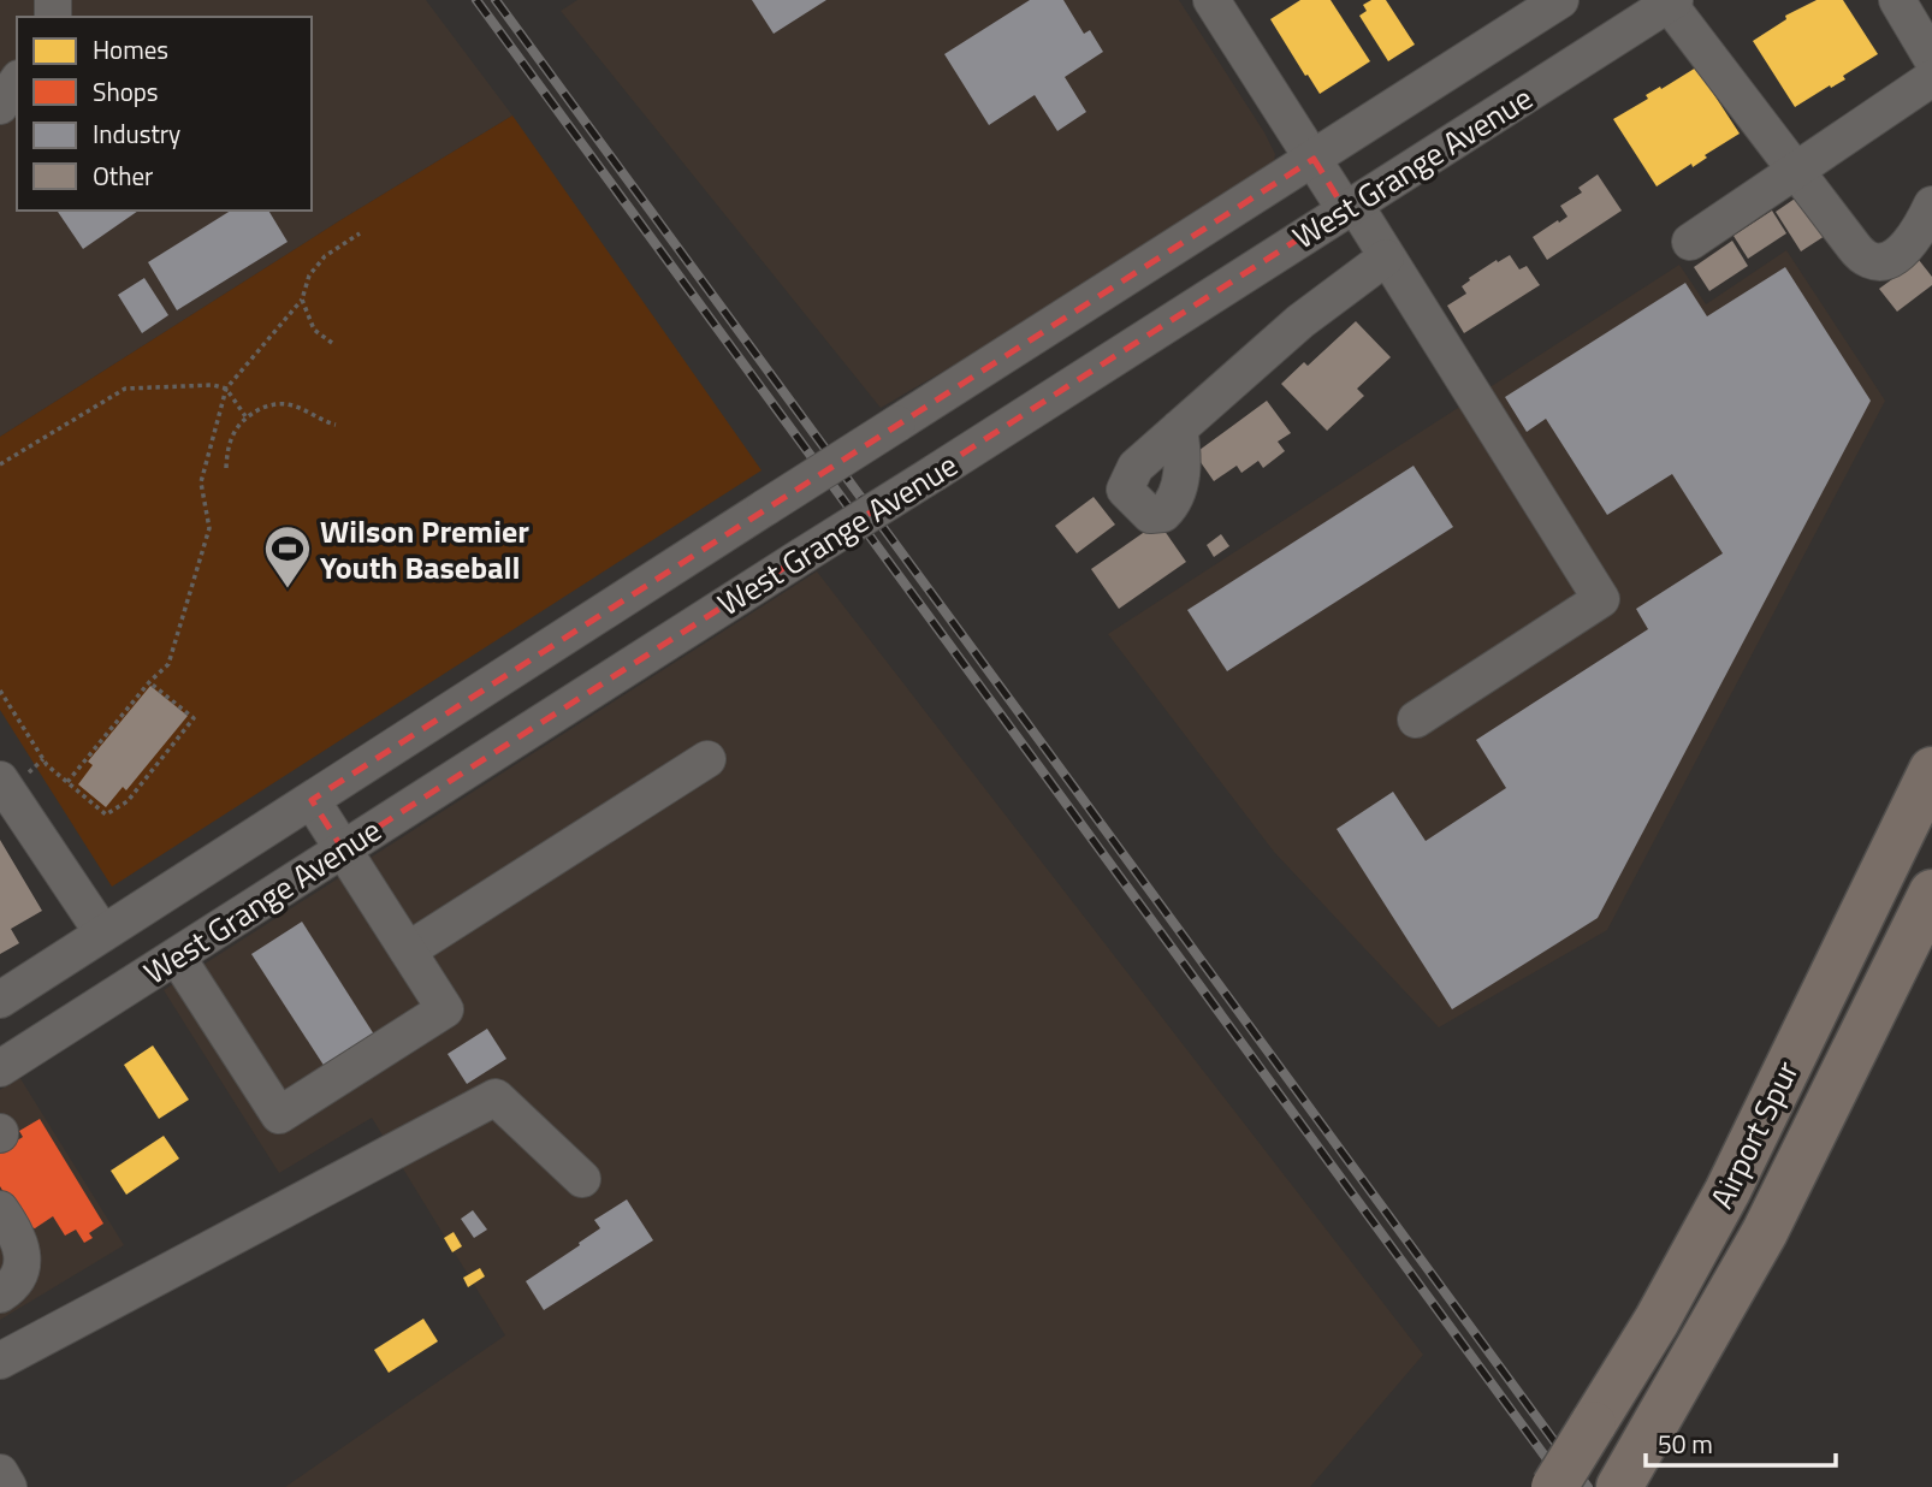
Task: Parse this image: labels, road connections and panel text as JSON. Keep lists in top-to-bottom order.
{
  "streets": {
    "highway": ["Airport Spur"],
    "street": ["West Grange Avenue"]
  },
  "places": {
    "sports": ["Wilson Premier Youth Baseball"]
  },
  "legend": [
    "Homes",
    "Shops",
    "Industry",
    "Other"
  ],
  "scale_bar": "50 m"
}
